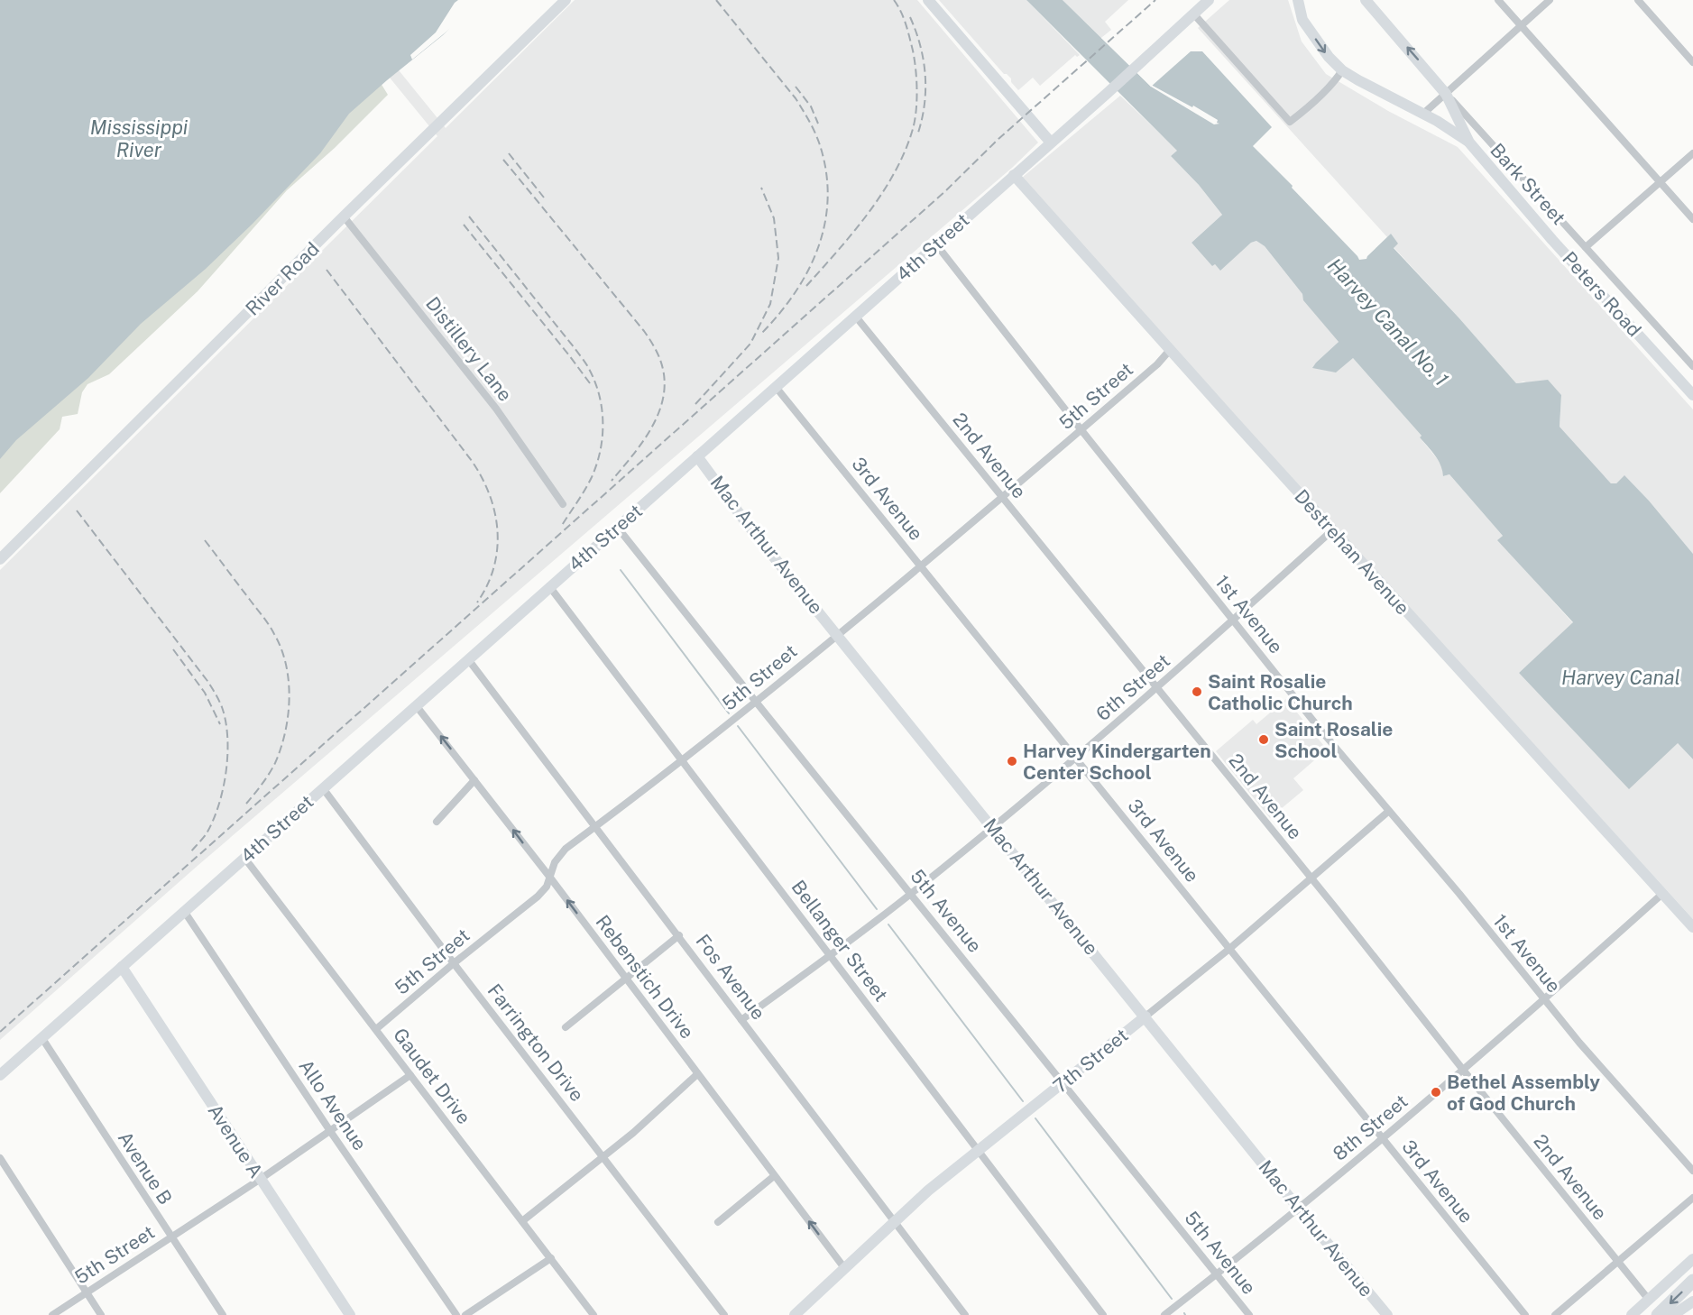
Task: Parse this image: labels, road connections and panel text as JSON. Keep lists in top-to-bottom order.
{
  "streets": {
    "main road": [
      "Bark Street",
      "4th Street",
      "River Road",
      "Peters Road",
      "Mac Arthur Avenue",
      "Destrehan Avenue",
      "7th Street",
      "Avenue A"
    ],
    "street": [
      "Distillery Lane",
      "5th Street",
      "2nd Avenue",
      "3rd Avenue",
      "1st Avenue",
      "6th Street",
      "5th Avenue",
      "Bellanger Street",
      "Rebenstich Drive",
      "Fos Avenue",
      "Farrington Drive",
      "Gaudet Drive",
      "Allo Avenue",
      "8th Street",
      "Avenue B"
    ]
  },
  "crossings": [
    ["Bark Street", "Peters Road"],
    ["4th Street", "2nd Avenue"],
    ["4th Street", "3rd Avenue"],
    ["4th Street", "Mac Arthur Avenue"],
    ["4th Street", "Destrehan Avenue"],
    ["4th Street", "1st Avenue"],
    ["4th Street", "5th Avenue"],
    ["4th Street", "Bellanger Street"],
    ["4th Street", "Rebenstich Drive"],
    ["4th Street", "Fos Avenue"],
    ["4th Street", "Farrington Drive"],
    ["4th Street", "Gaudet Drive"],
    ["4th Street", "Allo Avenue"],
    ["4th Street", "Avenue A"],
    ["4th Street", "Avenue B"],
    ["River Road", "Distillery Lane"],
    ["5th Street", "2nd Avenue"],
    ["5th Street", "3rd Avenue"],
    ["5th Street", "Mac Arthur Avenue"],
    ["5th Street", "Destrehan Avenue"],
    ["5th Street", "1st Avenue"],
    ["5th Street", "5th Avenue"],
    ["5th Street", "Bellanger Street"],
    ["5th Street", "Rebenstich Drive"],
    ["5th Street", "Fos Avenue"],
    ["5th Street", "Farrington Drive"],
    ["5th Street", "Gaudet Drive"],
    ["5th Street", "Allo Avenue"],
    ["5th Street", "Avenue A"],
    ["5th Street", "Avenue B"],
    ["2nd Avenue", "6th Street"],
    ["2nd Avenue", "7th Street"],
    ["2nd Avenue", "8th Street"],
    ["3rd Avenue", "6th Street"],
    ["3rd Avenue", "7th Street"],
    ["3rd Avenue", "8th Street"],
    ["Mac Arthur Avenue", "6th Street"],
    ["Mac Arthur Avenue", "7th Street"],
    ["Mac Arthur Avenue", "8th Street"],
    ["Destrehan Avenue", "6th Street"],
    ["Destrehan Avenue", "8th Street"],
    ["1st Avenue", "6th Street"],
    ["1st Avenue", "7th Street"],
    ["1st Avenue", "8th Street"],
    ["6th Street", "5th Avenue"],
    ["6th Street", "Bellanger Street"],
    ["6th Street", "Fos Avenue"],
    ["5th Avenue", "7th Street"],
    ["5th Avenue", "8th Street"],
    ["Bellanger Street", "7th Street"],
    ["Rebenstich Drive", "7th Street"],
    ["Fos Avenue", "7th Street"]
  ],
  "one_way": ["Rebenstich Drive"],
  "water": ["Mississippi River", "Harvey Canal No. 1", "Harvey Canal"],
  "places": [
    "Saint Rosalie Catholic Church",
    "Saint Rosalie School",
    "Harvey Kindergarten Center School",
    "Bethel Assembly of God Church"
  ]
}
